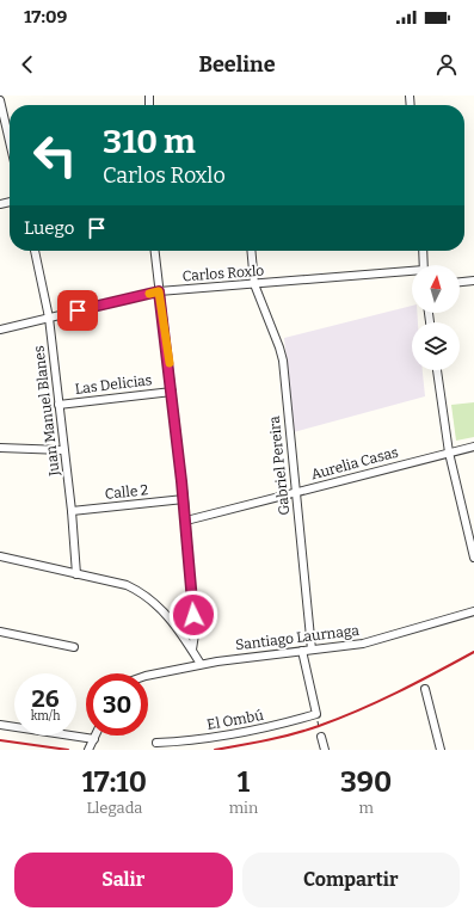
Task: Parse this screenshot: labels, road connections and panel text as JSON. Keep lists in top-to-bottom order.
{
  "streets": {
    "street": [
      "Carlos Roxlo",
      "Las Delicias",
      "Juan Manuel Blanes",
      "Aurelia Casas",
      "Gabriel Pereira",
      "Calle 2",
      "Santiago Laurnaga",
      "El Ombú"
    ]
  },
  "crossings": [
    ["Carlos Roxlo", "Juan Manuel Blanes"],
    ["Carlos Roxlo", "Gabriel Pereira"],
    ["Las Delicias", "Juan Manuel Blanes"],
    ["Juan Manuel Blanes", "Calle 2"],
    ["Aurelia Casas", "Gabriel Pereira"],
    ["Gabriel Pereira", "Santiago Laurnaga"]
  ],
  "north": "top",
  "page": {
    "status": "17:09",
    "header": "Beeline",
    "turn": ["310 m", "Carlos Roxlo"],
    "then": "Luego",
    "speed": "26 km/h",
    "limit": "30",
    "eta": [
      "17:10",
      "Llegada",
      "1",
      "min",
      "390",
      "m"
    ],
    "buttons": ["Salir", "Compartir"]
  }
}
